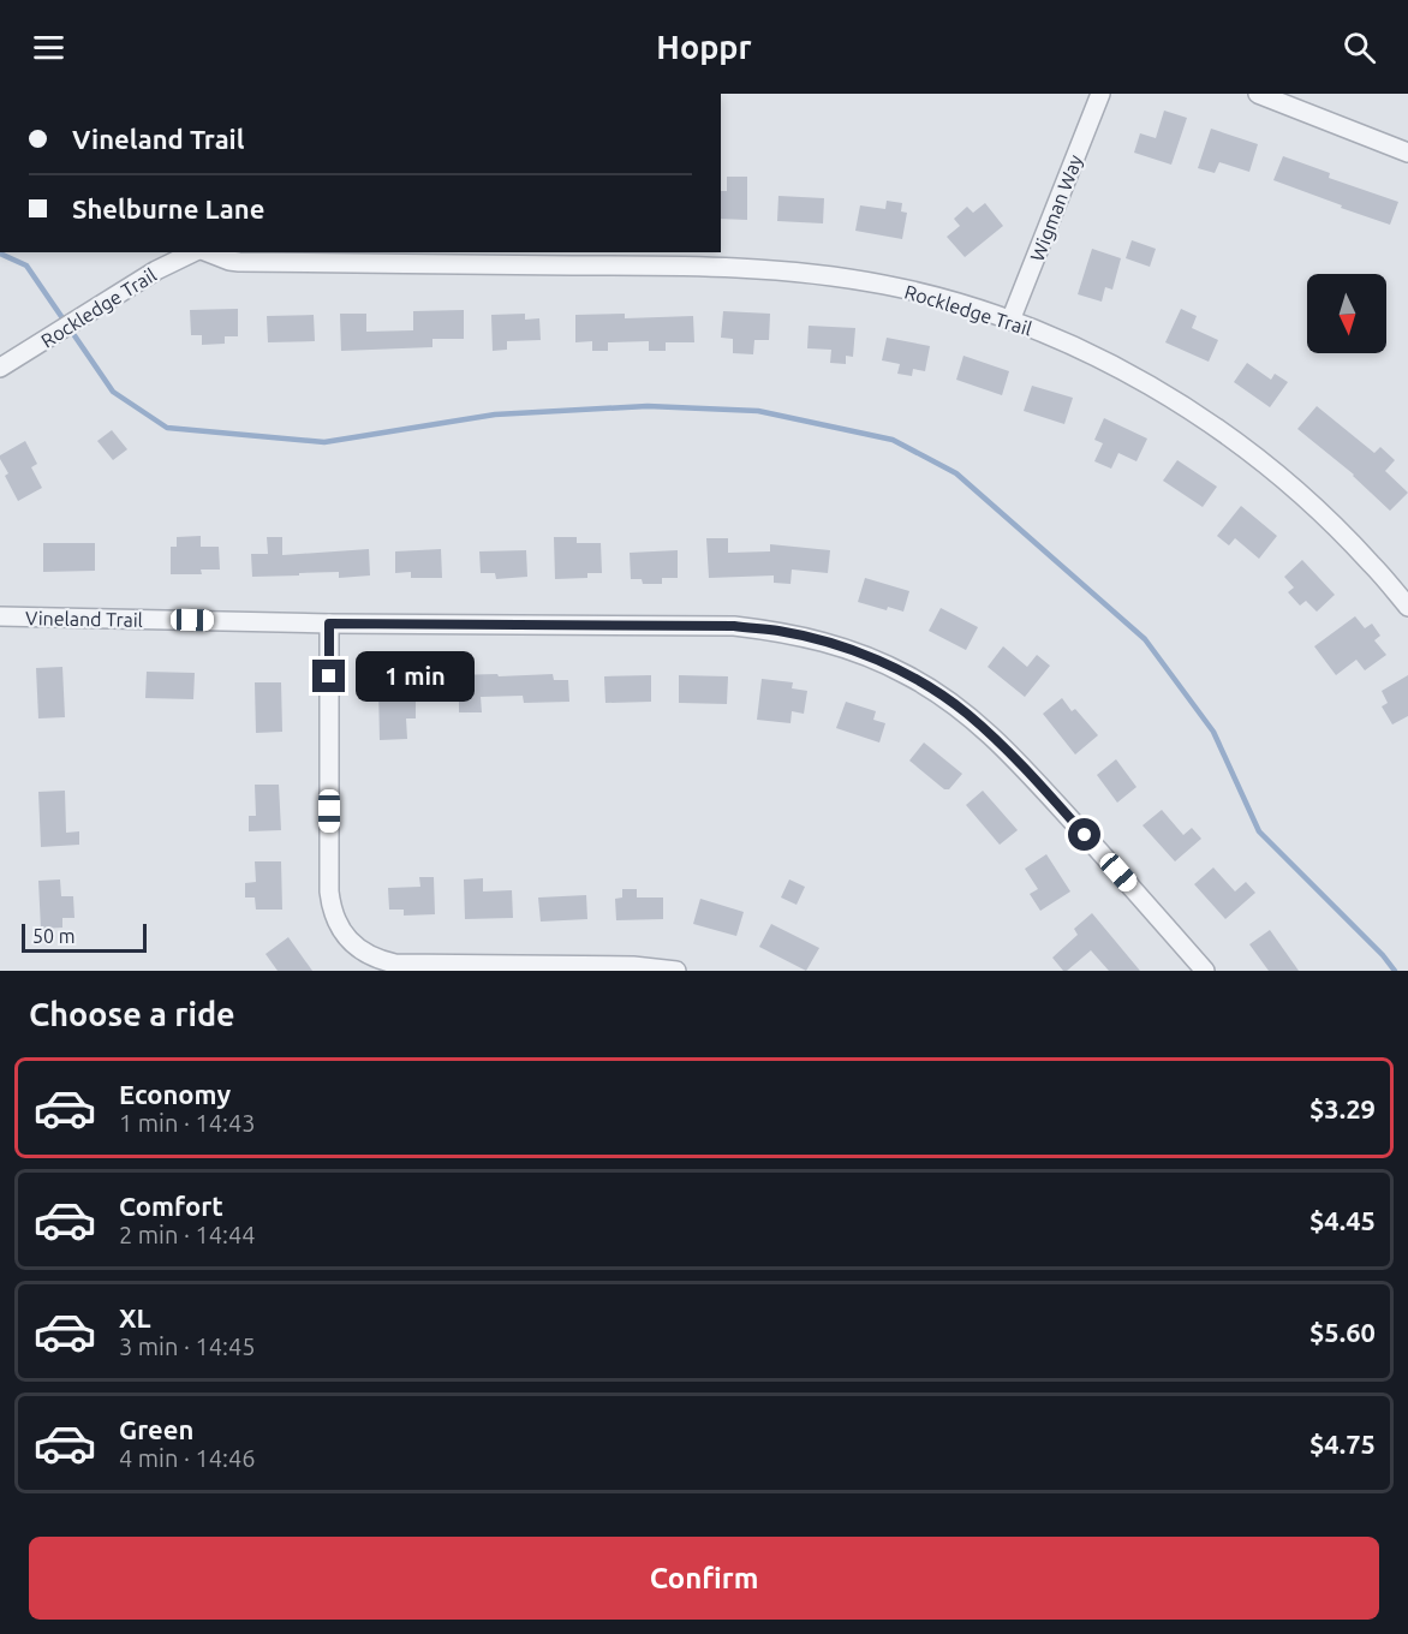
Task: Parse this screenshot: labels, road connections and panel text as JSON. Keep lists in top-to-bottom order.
{
  "streets": {
    "street": ["Wigman Way", "Rockledge Trail", "Vineland Trail"]
  },
  "crossings": [
    ["Wigman Way", "Rockledge Trail"]
  ],
  "scale_bar": "50 m",
  "north": "bottom",
  "page": {
    "header": "Hoppr",
    "banner": ["Vineland Trail", "Shelburne Lane"],
    "bubble": "1 min",
    "scale": "50 m",
    "heading": "Choose a ride",
    "list": [
      {
        "name": "Economy",
        "note": "1 min · 14:43",
        "value": "$3.29"
      },
      {
        "name": "Comfort",
        "note": "2 min · 14:44",
        "value": "$4.45"
      },
      {
        "name": "XL",
        "note": "3 min · 14:45",
        "value": "$5.60"
      },
      {
        "name": "Green",
        "note": "4 min · 14:46",
        "value": "$4.75"
      }
    ],
    "buttons": "Confirm"
  }
}
